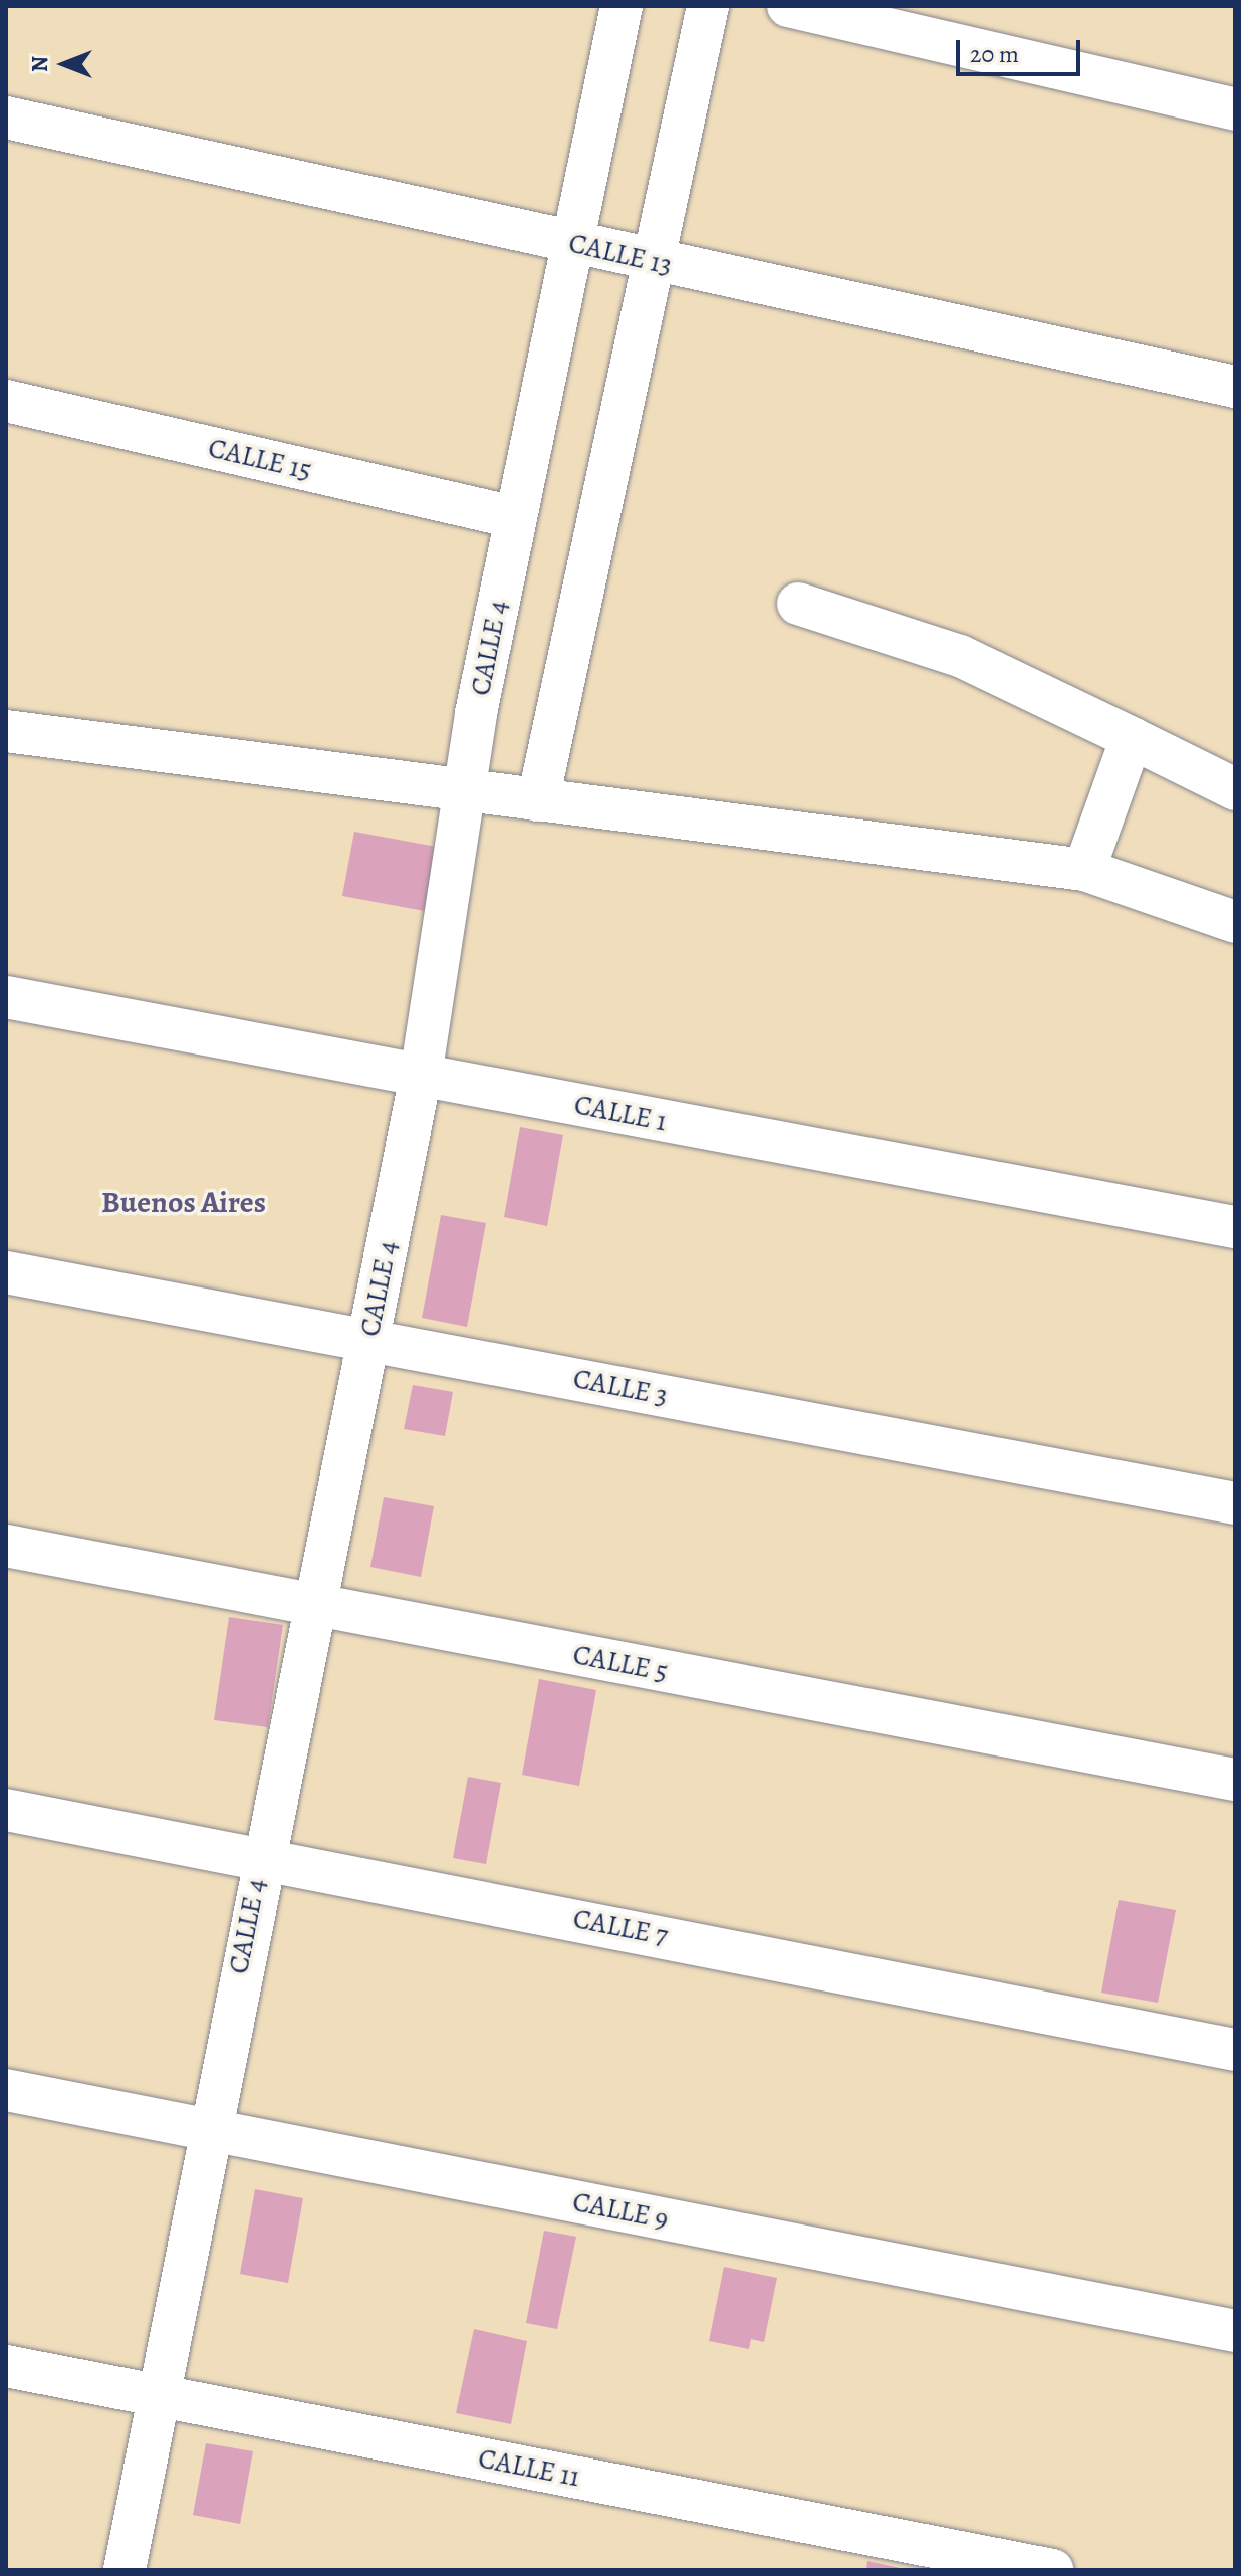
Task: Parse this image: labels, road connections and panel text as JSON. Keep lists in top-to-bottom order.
{
  "streets": {
    "street": [
      "CALLE 13",
      "CALLE 15",
      "CALLE 4",
      "CALLE 1",
      "CALLE 3",
      "CALLE 5",
      "CALLE 7",
      "CALLE 9",
      "CALLE 11"
    ]
  },
  "crossings": [
    ["CALLE 13", "CALLE 4"],
    ["CALLE 15", "CALLE 4"],
    ["CALLE 4", "CALLE 1"],
    ["CALLE 4", "CALLE 3"],
    ["CALLE 4", "CALLE 5"],
    ["CALLE 4", "CALLE 7"],
    ["CALLE 4", "CALLE 9"],
    ["CALLE 4", "CALLE 11"]
  ],
  "districts": ["Buenos Aires"],
  "scale_bar": "20 m",
  "north": "left"
}
